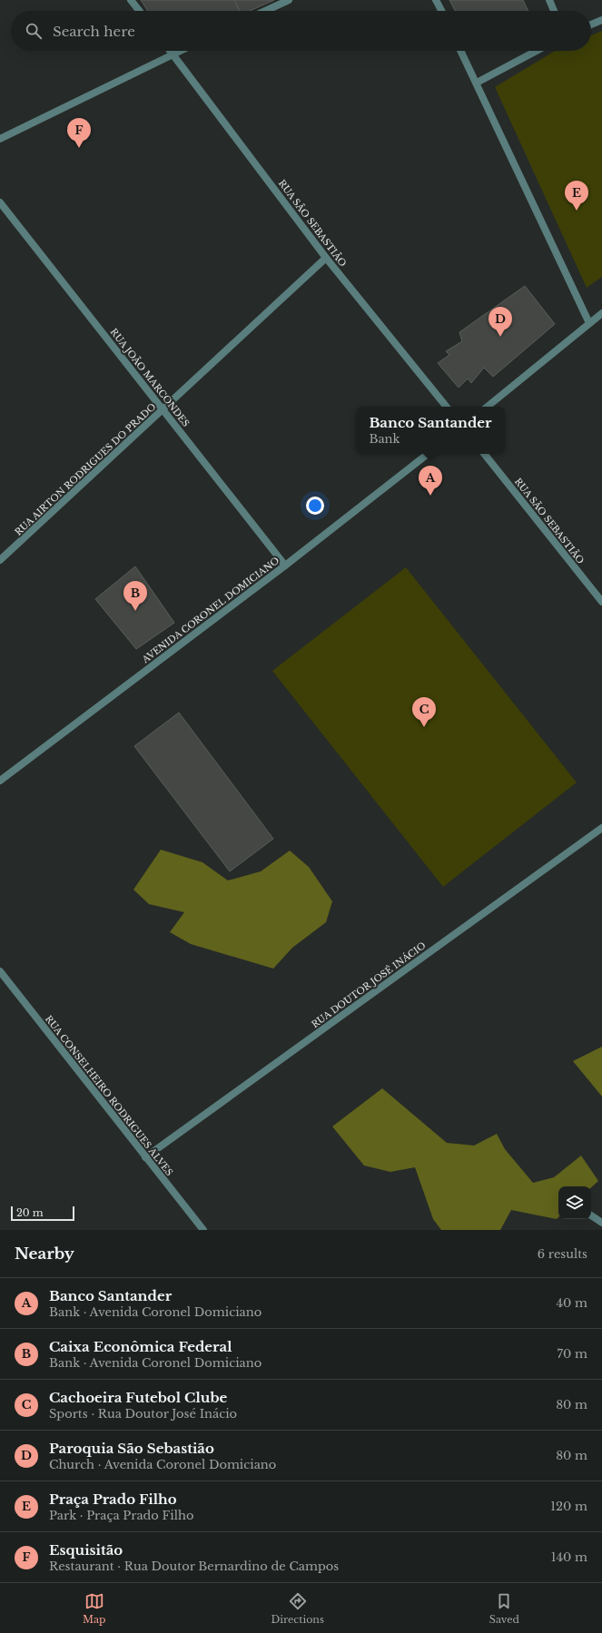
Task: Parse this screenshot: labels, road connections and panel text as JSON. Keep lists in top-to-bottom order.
{
  "streets": {
    "street": [
      "RUA SÃO SEBASTIÃO",
      "RUA JOÃO MARCONDES",
      "RUA AIRTON RODRIGUES DO PRADO",
      "AVENIDA CORONEL DOMICIANO",
      "RUA DOUTOR JOSÉ INÁCIO",
      "RUA CONSELHEIRO RODRIGUES ALVES"
    ]
  },
  "crossings": [
    ["RUA SÃO SEBASTIÃO", "RUA AIRTON RODRIGUES DO PRADO"],
    ["RUA JOÃO MARCONDES", "RUA AIRTON RODRIGUES DO PRADO"],
    ["RUA JOÃO MARCONDES", "AVENIDA CORONEL DOMICIANO"],
    ["RUA DOUTOR JOSÉ INÁCIO", "RUA CONSELHEIRO RODRIGUES ALVES"]
  ],
  "scale_bar": "20 m",
  "page": {
    "search": "Search here",
    "pins": [
      "F",
      "E",
      "D",
      "A",
      "B",
      "C"
    ],
    "popup": ["Banco Santander", "Bank"],
    "scale": "20 m",
    "heading": ["Nearby", "6 results"],
    "list": [
      {
        "mark": "A",
        "name": "Banco Santander",
        "note": "Bank · Avenida Coronel Domiciano",
        "value": "40 m"
      },
      {
        "mark": "B",
        "name": "Caixa Econômica Federal",
        "note": "Bank · Avenida Coronel Domiciano",
        "value": "70 m"
      },
      {
        "mark": "C",
        "name": "Cachoeira Futebol Clube",
        "note": "Sports · Rua Doutor José Inácio",
        "value": "80 m"
      },
      {
        "mark": "D",
        "name": "Paroquia São Sebastião",
        "note": "Church · Avenida Coronel Domiciano",
        "value": "80 m"
      },
      {
        "mark": "E",
        "name": "Praça Prado Filho",
        "note": "Park · Praça Prado Filho",
        "value": "120 m"
      },
      {
        "mark": "F",
        "name": "Esquisitão",
        "note": "Restaurant · Rua Doutor Bernardino de Campos",
        "value": "140 m"
      }
    ],
    "nav": ["Map", "Directions", "Saved"]
  }
}
